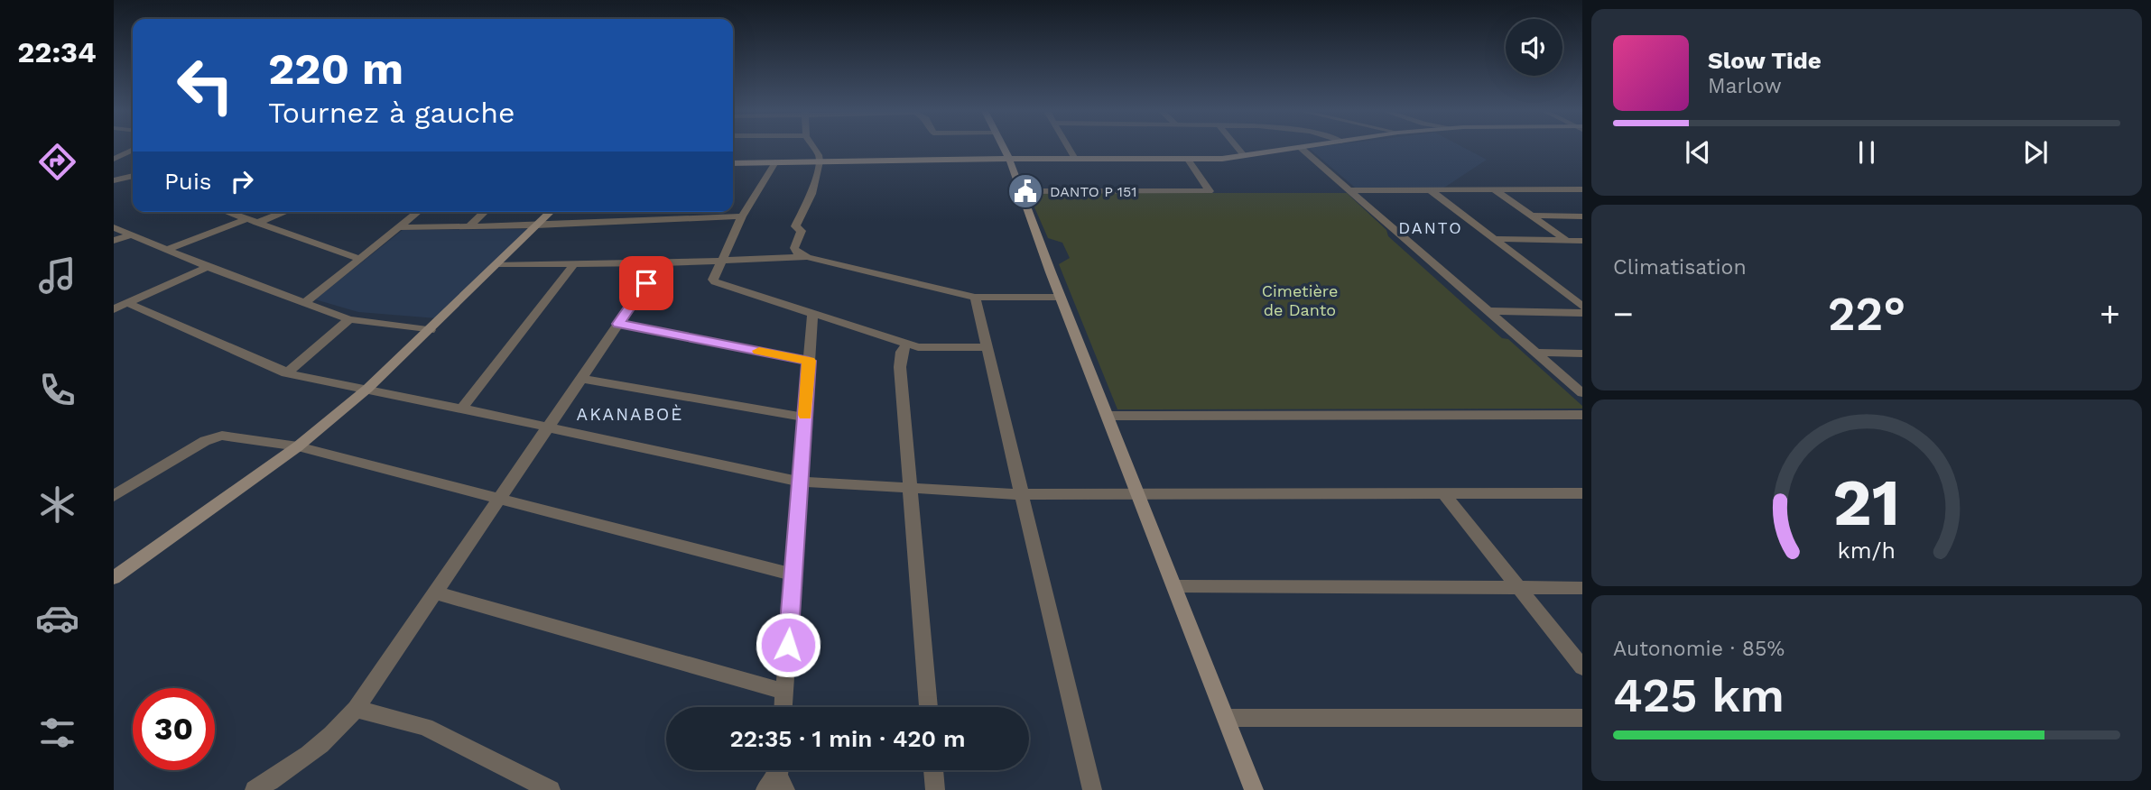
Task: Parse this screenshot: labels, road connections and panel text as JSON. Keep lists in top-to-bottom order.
{
  "districts": ["DANTO", "AKANABOÈ"],
  "parks": ["Cimetière de Danto"],
  "places": {
    "public building": ["DANTO P 151"]
  },
  "page": {
    "tabs": "22:34",
    "turn": ["220 m", "Tournez à gauche"],
    "song": ["Slow Tide", "Marlow"],
    "then": "Puis",
    "tile": [
      "Climatisation",
      ["Autonomie · 85%", "425 km"]
    ],
    "heat": ["−", "22°", "+"],
    "limit": "30",
    "trip": "22:35 · 1 min · 420 m",
    "gauge": ["21", "km/h"]
  }
}
